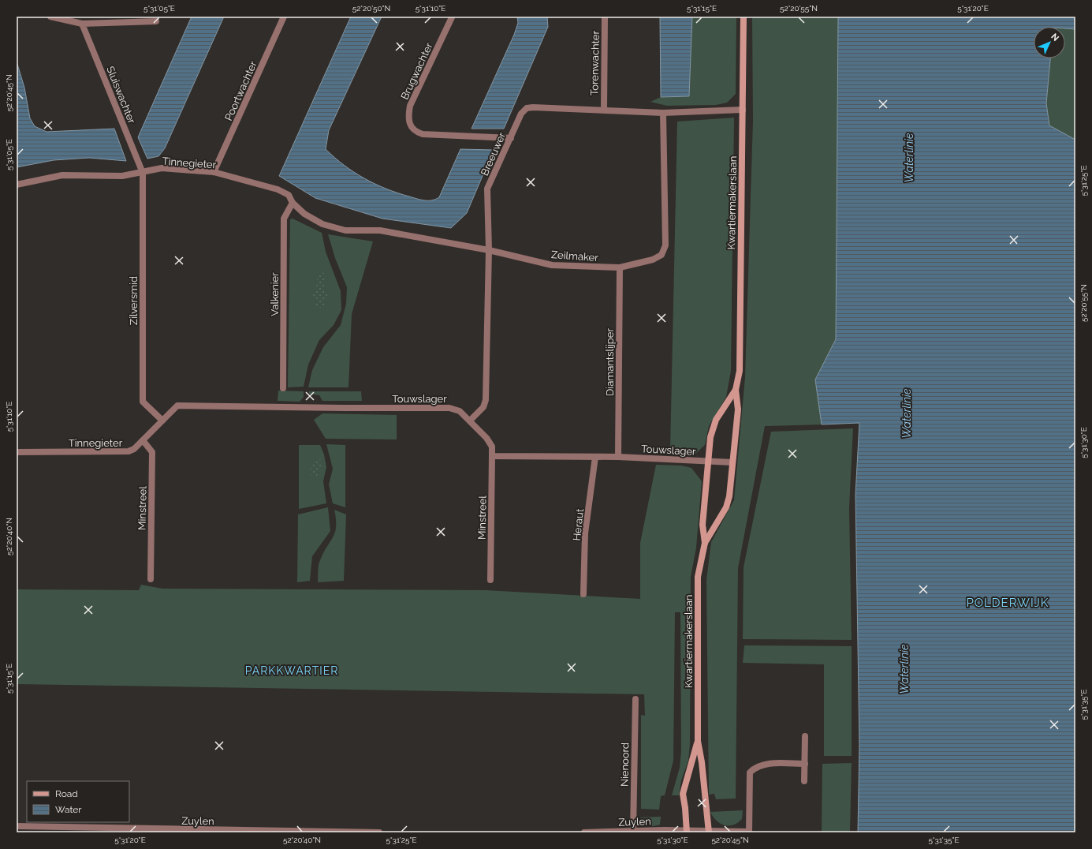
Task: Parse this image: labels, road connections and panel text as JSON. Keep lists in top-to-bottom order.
{
  "streets": {
    "main road": ["Kwartiermakerslaan"],
    "street": [
      "Torenwachter",
      "Brugwachter",
      "Poortwachter",
      "Sluiswachter",
      "Breeuwer",
      "Tinnegieter",
      "Zeilmaker",
      "Valkenier",
      "Zilversmid",
      "Diamantslijper",
      "Touwslager",
      "Minstreel",
      "Heraut",
      "Nienoord",
      "Zuylen"
    ]
  },
  "crossings": [
    ["Torenwachter", "Breeuwer"],
    ["Brugwachter", "Breeuwer"],
    ["Poortwachter", "Tinnegieter"],
    ["Sluiswachter", "Tinnegieter"],
    ["Sluiswachter", "Zilversmid"],
    ["Breeuwer", "Kwartiermakerslaan"],
    ["Breeuwer", "Zeilmaker"],
    ["Breeuwer", "Touwslager"],
    ["Tinnegieter", "Zeilmaker"],
    ["Tinnegieter", "Valkenier"],
    ["Tinnegieter", "Zilversmid"],
    ["Tinnegieter", "Touwslager"],
    ["Tinnegieter", "Minstreel"],
    ["Kwartiermakerslaan", "Touwslager"],
    ["Kwartiermakerslaan", "Zuylen"],
    ["Zeilmaker", "Diamantslijper"],
    ["Zilversmid", "Touwslager"],
    ["Diamantslijper", "Touwslager"],
    ["Touwslager", "Minstreel"],
    ["Touwslager", "Heraut"],
    ["Nienoord", "Zuylen"]
  ],
  "districts": ["POLDERWIJK", "PARKKWARTIER"],
  "water": ["Waterlinie"],
  "legend": ["Road", "Water"],
  "north": "top right",
  "coordinates": [
    "5°31'05\"E",
    "52°20'50\"N",
    "5°31'10\"E",
    "5°31'15\"E",
    "52°20'55\"N",
    "5°31'20\"E",
    "52°20'45\"N",
    "5°31'25\"E",
    "5°31'30\"E",
    "52°20'40\"N",
    "5°31'35\"E"
  ]
}
